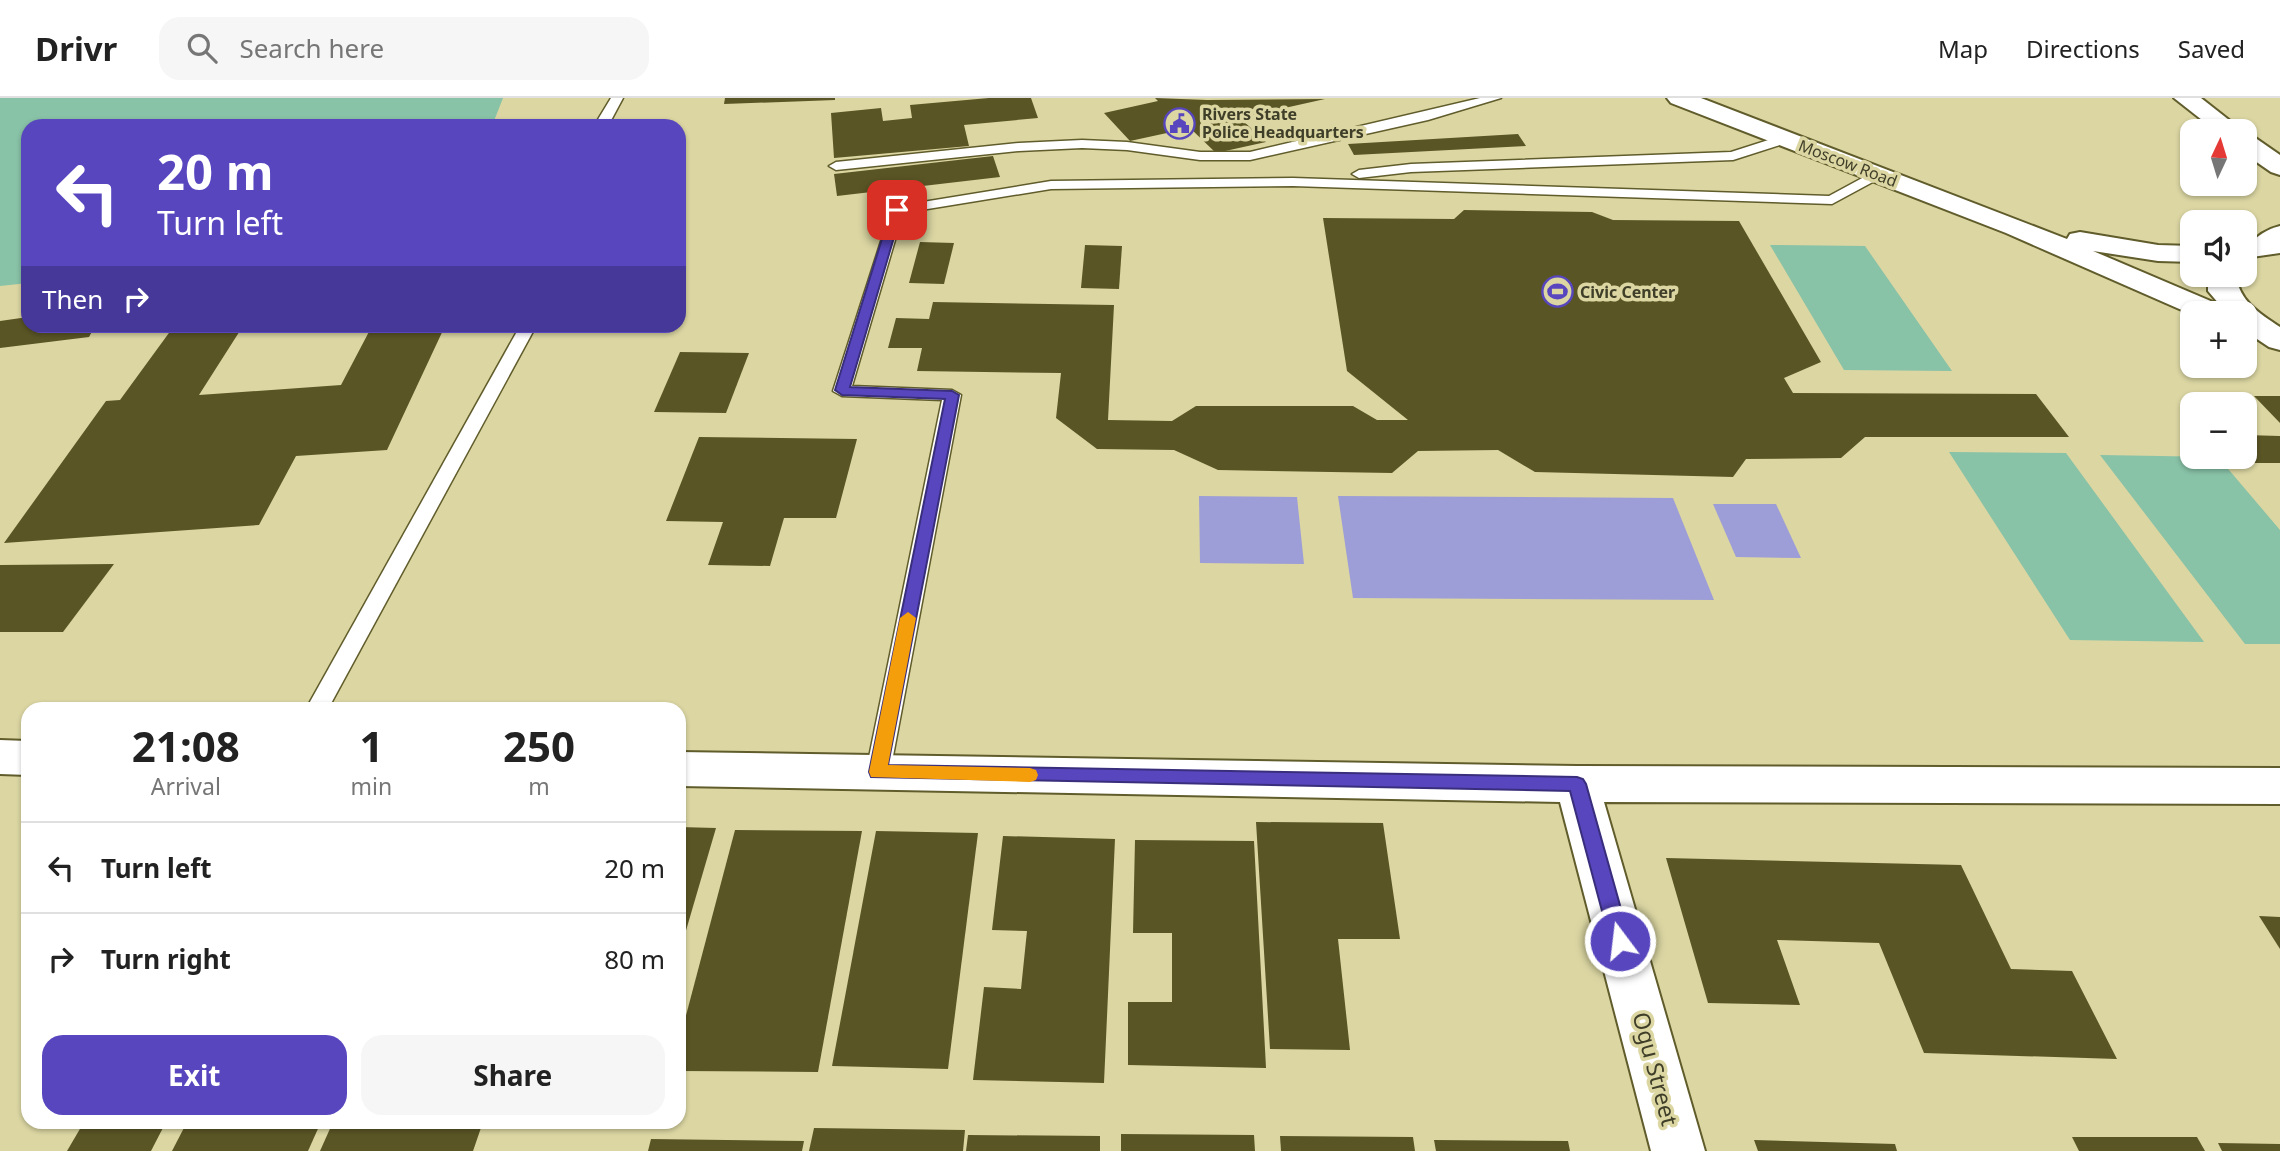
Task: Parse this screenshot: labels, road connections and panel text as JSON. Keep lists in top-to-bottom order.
{
  "streets": {
    "street": ["Moscow Road", "Ogu Street"]
  },
  "places": {
    "public building": ["Rivers State Police Headquarters"],
    "sports": ["Civic Center"]
  },
  "north": "top",
  "page": {
    "header": "Drivr",
    "search": "Search here",
    "nav": ["Map", "Directions", "Saved"],
    "map_buttons": ["+", "−"],
    "turn": ["20 m", "Turn left"],
    "then": "Then",
    "eta": [
      "21:08",
      "Arrival",
      "1",
      "min",
      "250",
      "m"
    ],
    "list": [
      {
        "name": "Turn left",
        "value": "20 m"
      },
      {
        "name": "Turn right",
        "value": "80 m"
      }
    ],
    "buttons": ["Exit", "Share"]
  }
}
